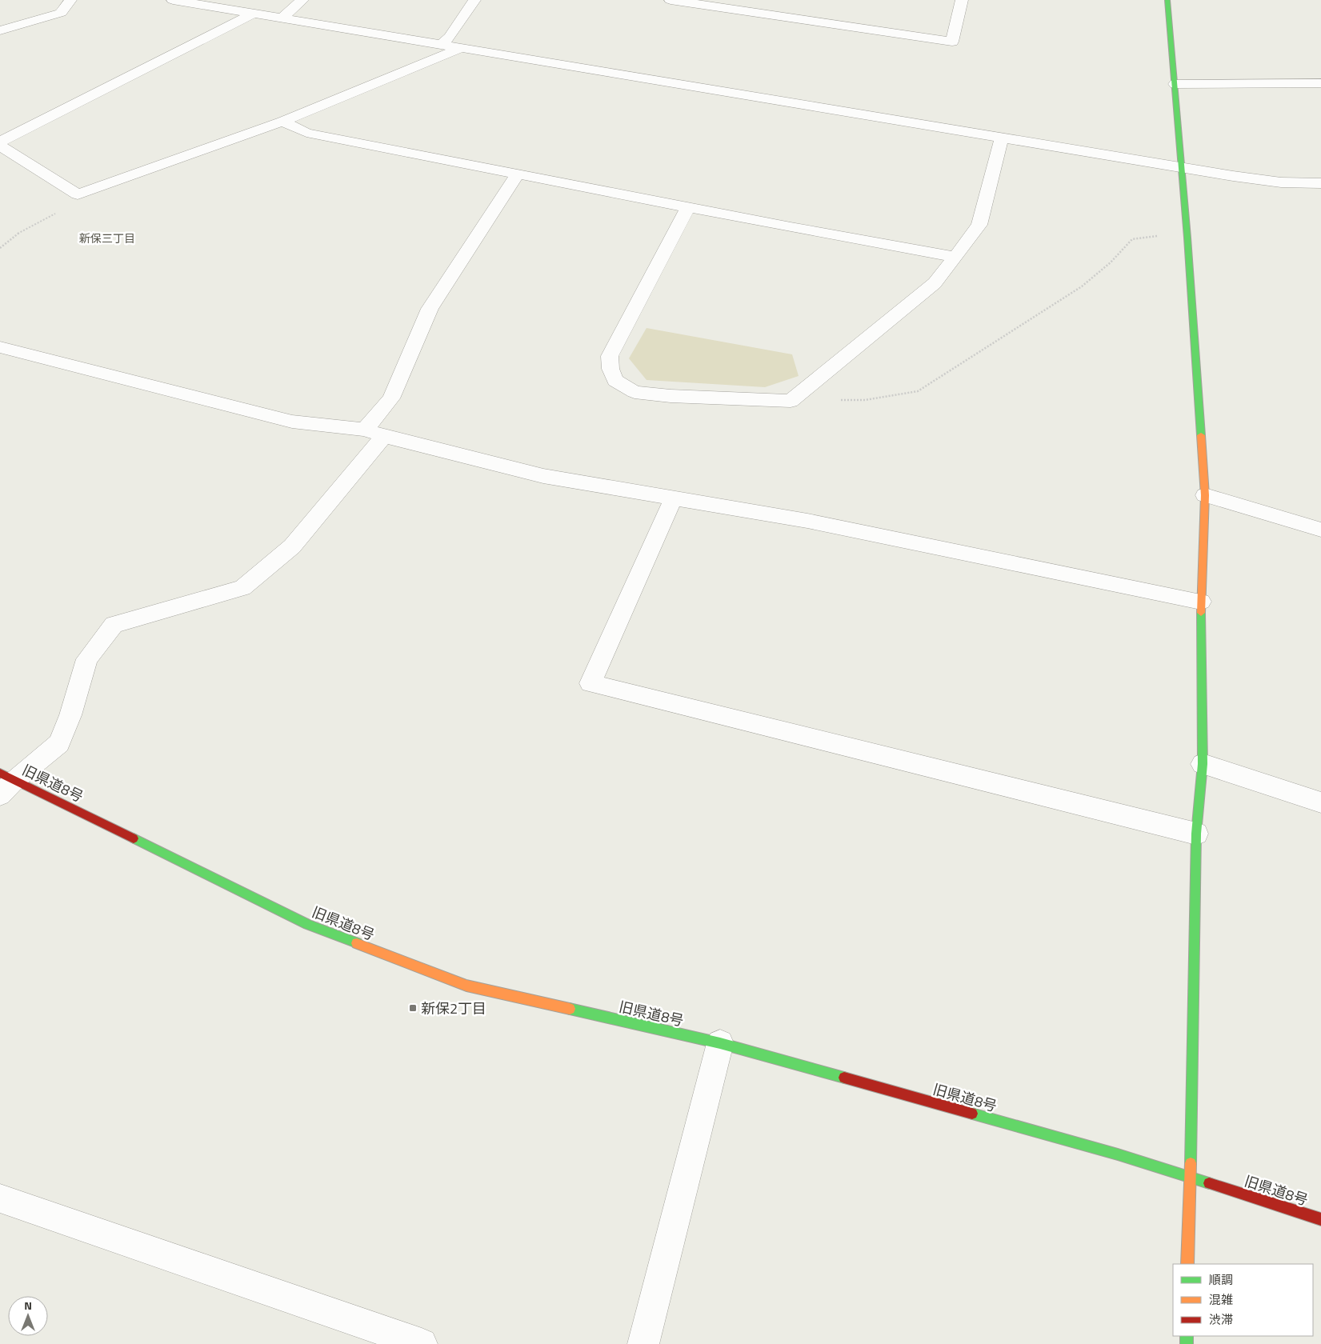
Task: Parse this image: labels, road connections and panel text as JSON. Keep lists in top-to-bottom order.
{
  "streets": {
    "street": ["旧県道8号"]
  },
  "districts": ["新保三丁目"],
  "places": {
    "transit": ["新保2丁目"]
  },
  "legend": ["順調", "混雑", "渋滞"],
  "north": "top"
}
